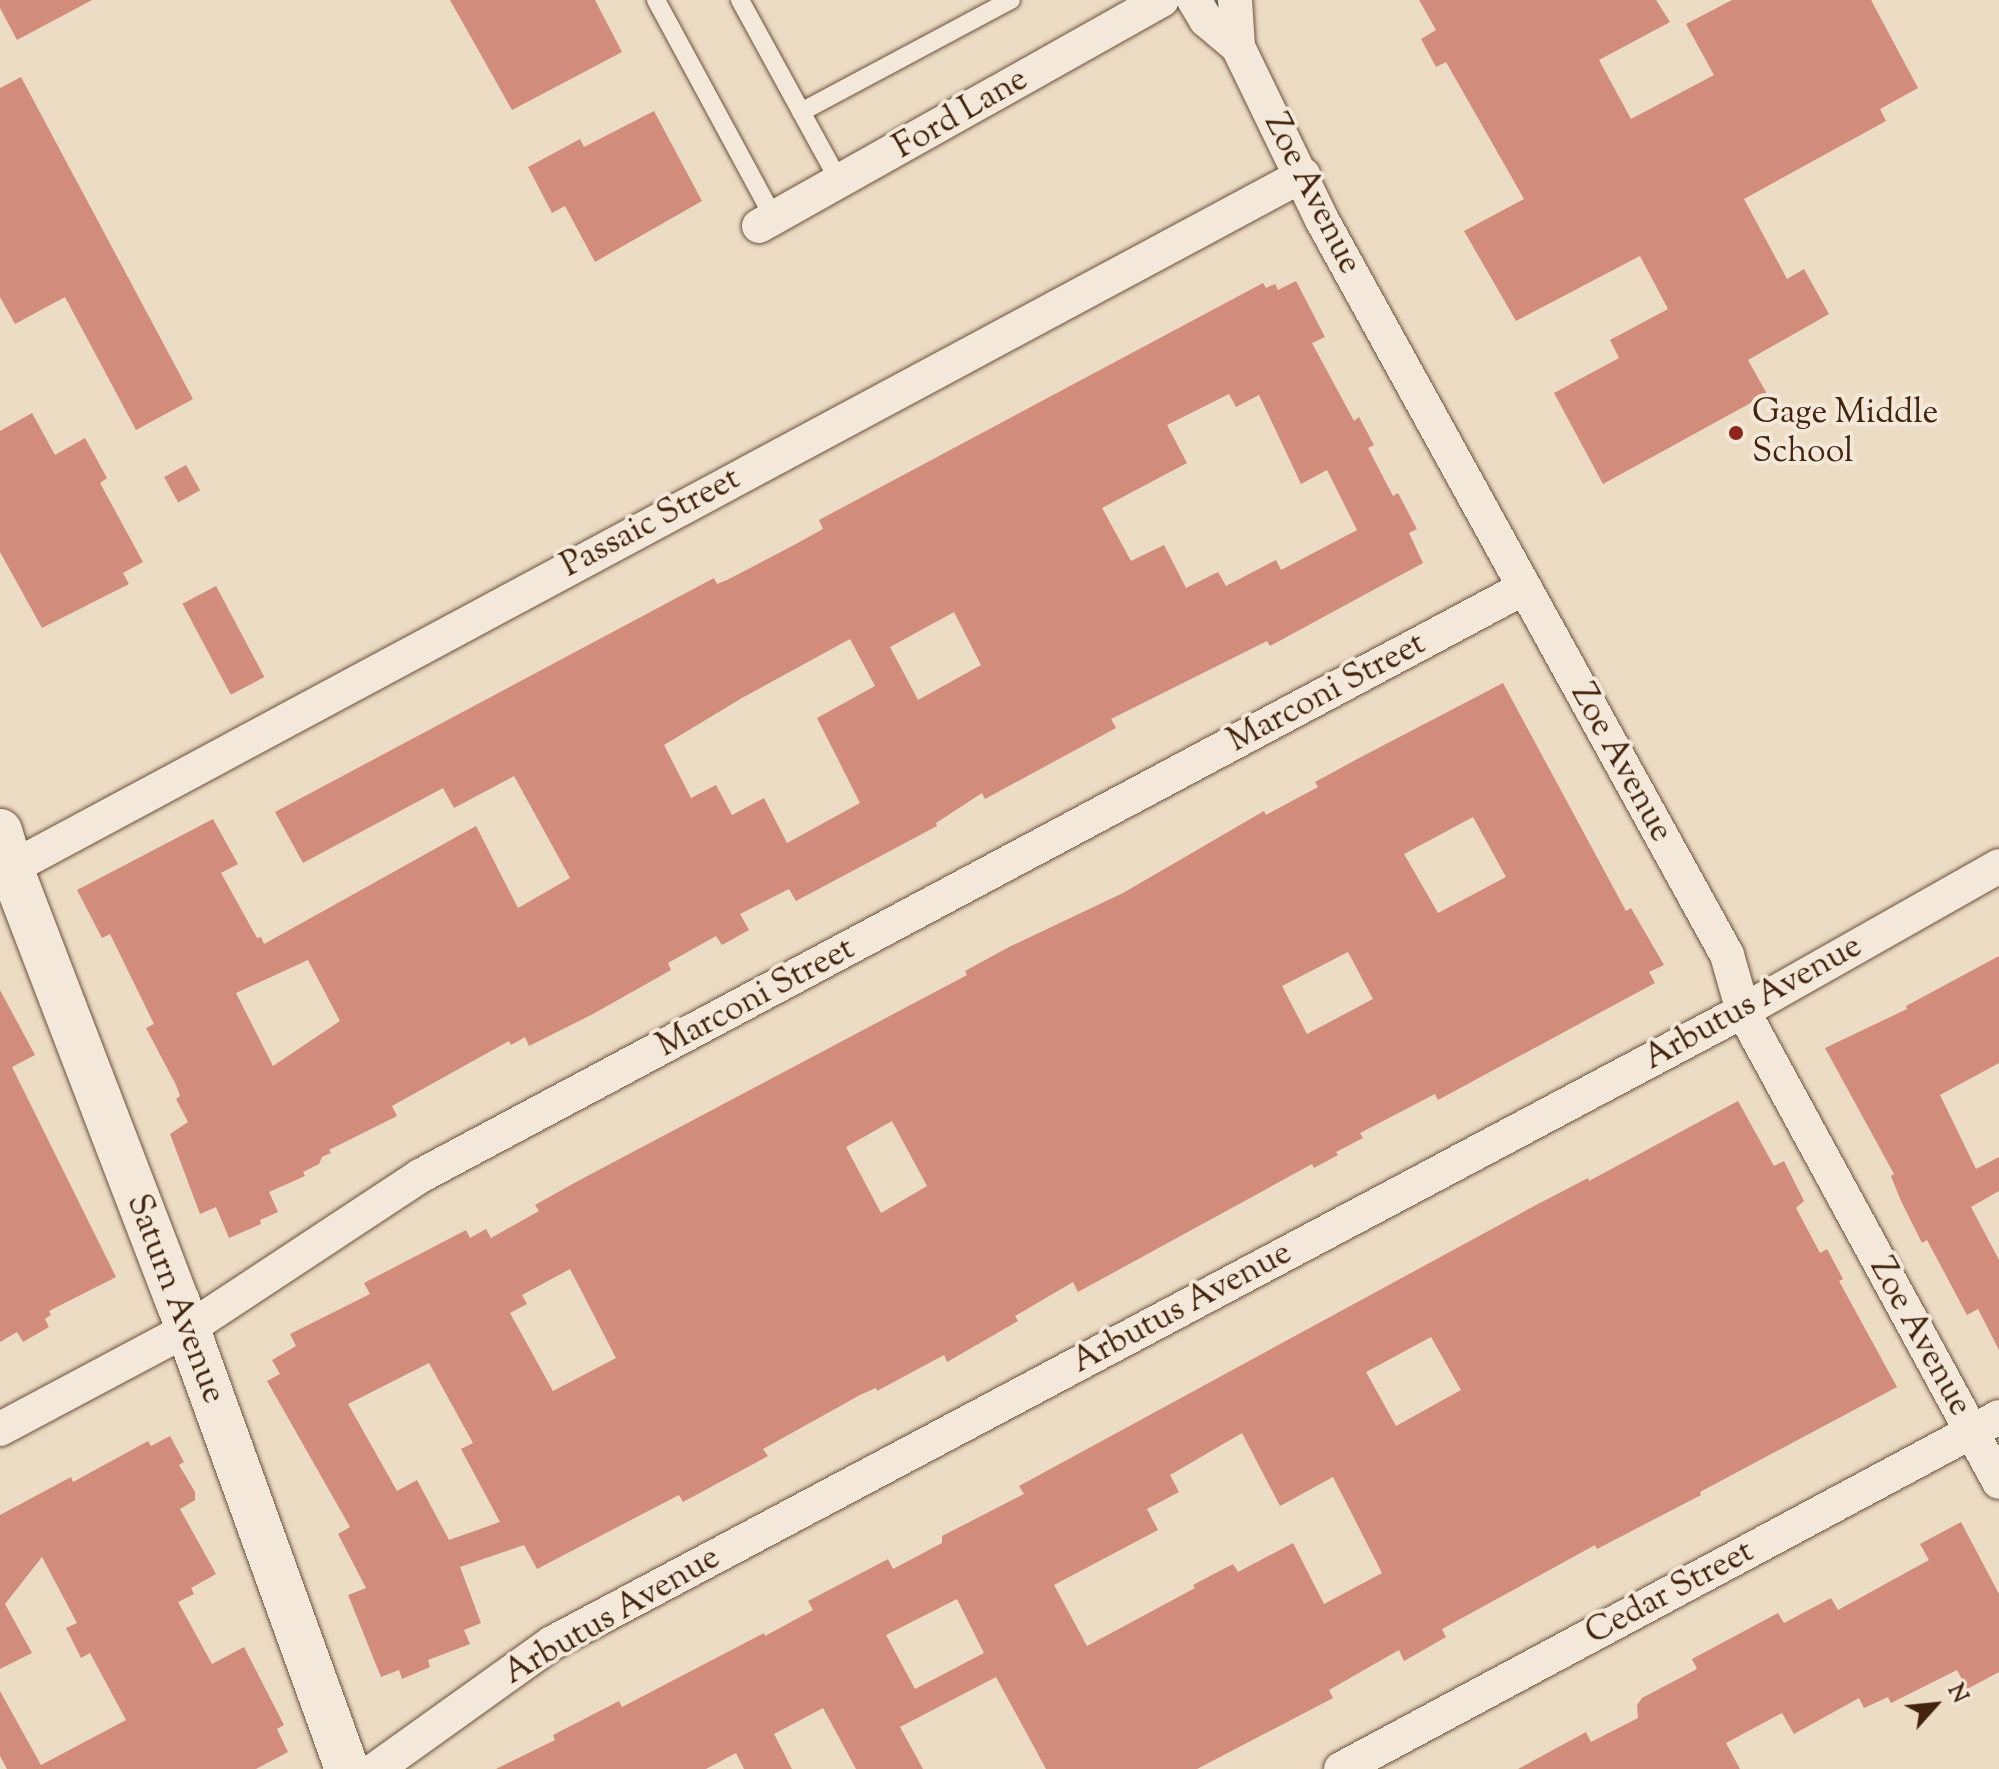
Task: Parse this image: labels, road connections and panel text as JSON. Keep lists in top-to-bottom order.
{
  "streets": {
    "street": [
      "Ford Lane",
      "Zoe Avenue",
      "Passaic Street",
      "Marconi Street",
      "Arbutus Avenue",
      "Saturn Avenue",
      "Cedar Street"
    ]
  },
  "crossings": [
    ["Zoe Avenue", "Passaic Street"],
    ["Zoe Avenue", "Marconi Street"],
    ["Zoe Avenue", "Arbutus Avenue"],
    ["Zoe Avenue", "Cedar Street"],
    ["Passaic Street", "Saturn Avenue"],
    ["Marconi Street", "Saturn Avenue"]
  ],
  "places": ["Gage Middle School"],
  "north": "top right"
}
